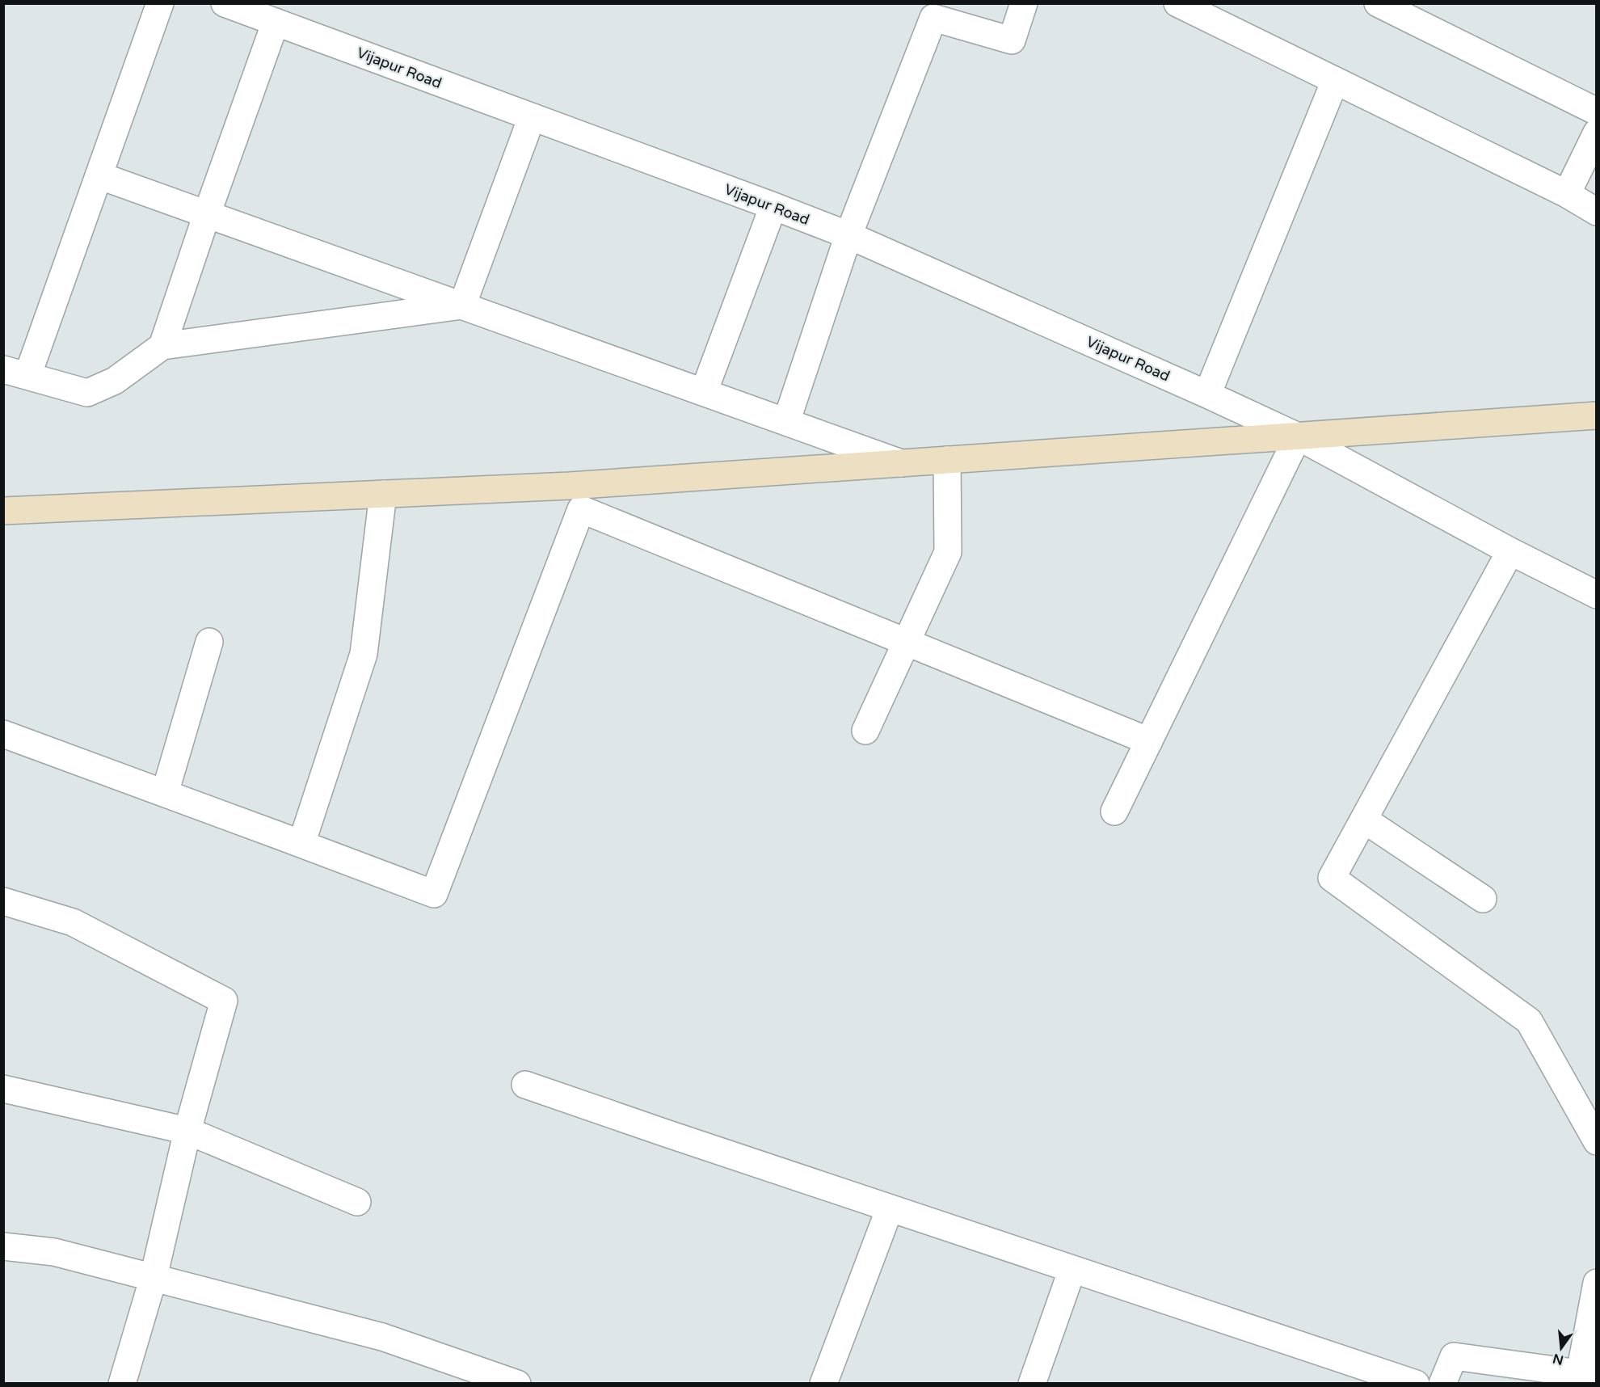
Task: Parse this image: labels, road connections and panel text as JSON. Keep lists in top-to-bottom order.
{
  "streets": {
    "street": ["Vijapur Road"]
  },
  "north": "bottom"
}
